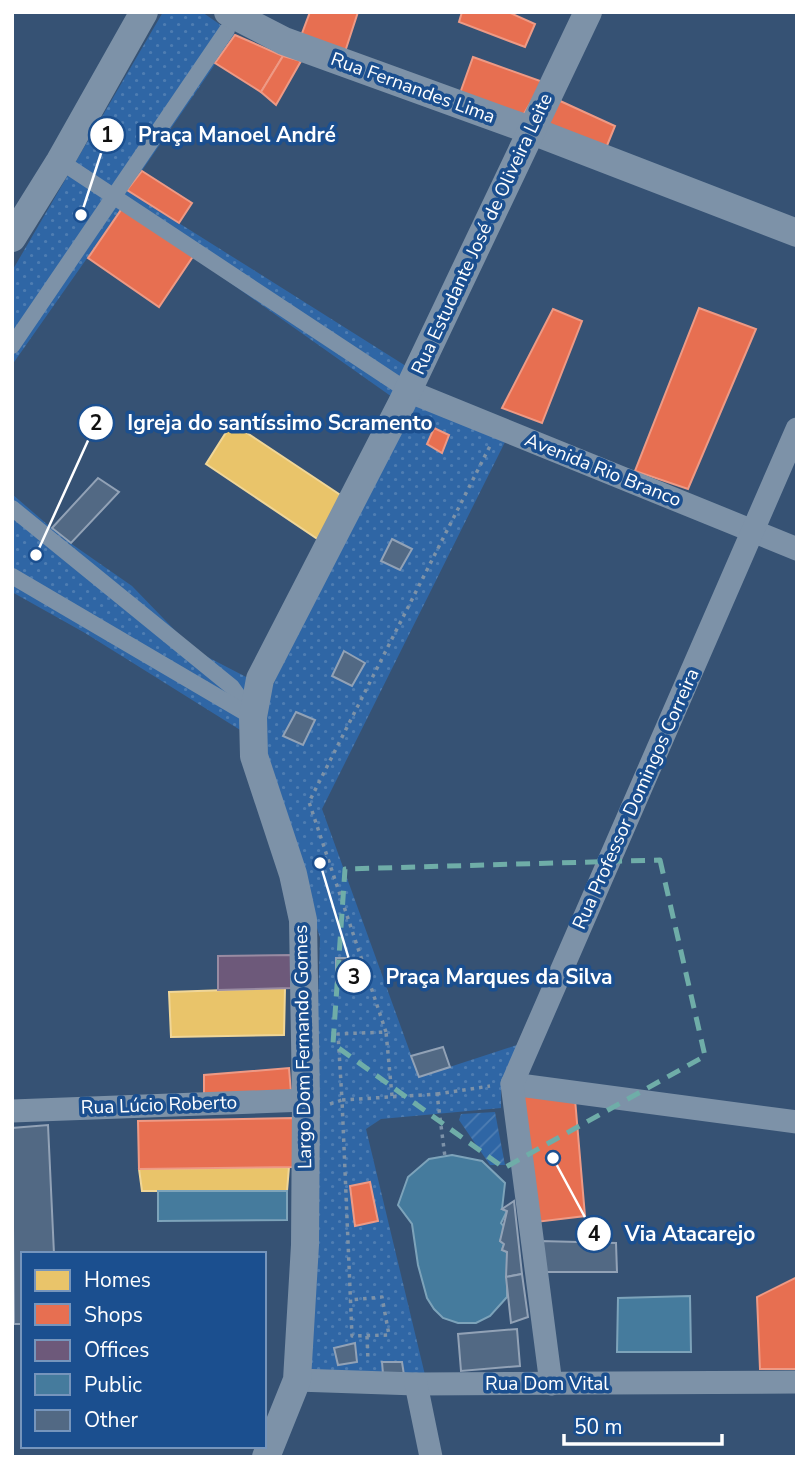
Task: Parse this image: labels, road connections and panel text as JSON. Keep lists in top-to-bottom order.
{
  "streets": {
    "street": [
      "Rua Fernandes Lima",
      "Rua Estudante José de Oliveira Leite",
      "Avenida Rio Branco",
      "Rua Professor Domingos Correira",
      "Largo Dom Fernando Gomes",
      "Rua Lúcio Roberto",
      "Rua Dom Vital"
    ]
  },
  "crossings": [
    ["Rua Fernandes Lima", "Rua Estudante José de Oliveira Leite"],
    ["Rua Estudante José de Oliveira Leite", "Avenida Rio Branco"],
    ["Rua Estudante José de Oliveira Leite", "Largo Dom Fernando Gomes"],
    ["Avenida Rio Branco", "Rua Professor Domingos Correira"],
    ["Largo Dom Fernando Gomes", "Rua Lúcio Roberto"],
    ["Largo Dom Fernando Gomes", "Rua Dom Vital"]
  ],
  "places": [
    "Praça Manoel André",
    "Igreja do santíssimo Scramento",
    "Praça Marques da Silva",
    "Via Atacarejo"
  ],
  "legend": [
    "Homes",
    "Shops",
    "Offices",
    "Public",
    "Other"
  ],
  "scale_bar": "50 m"
}
